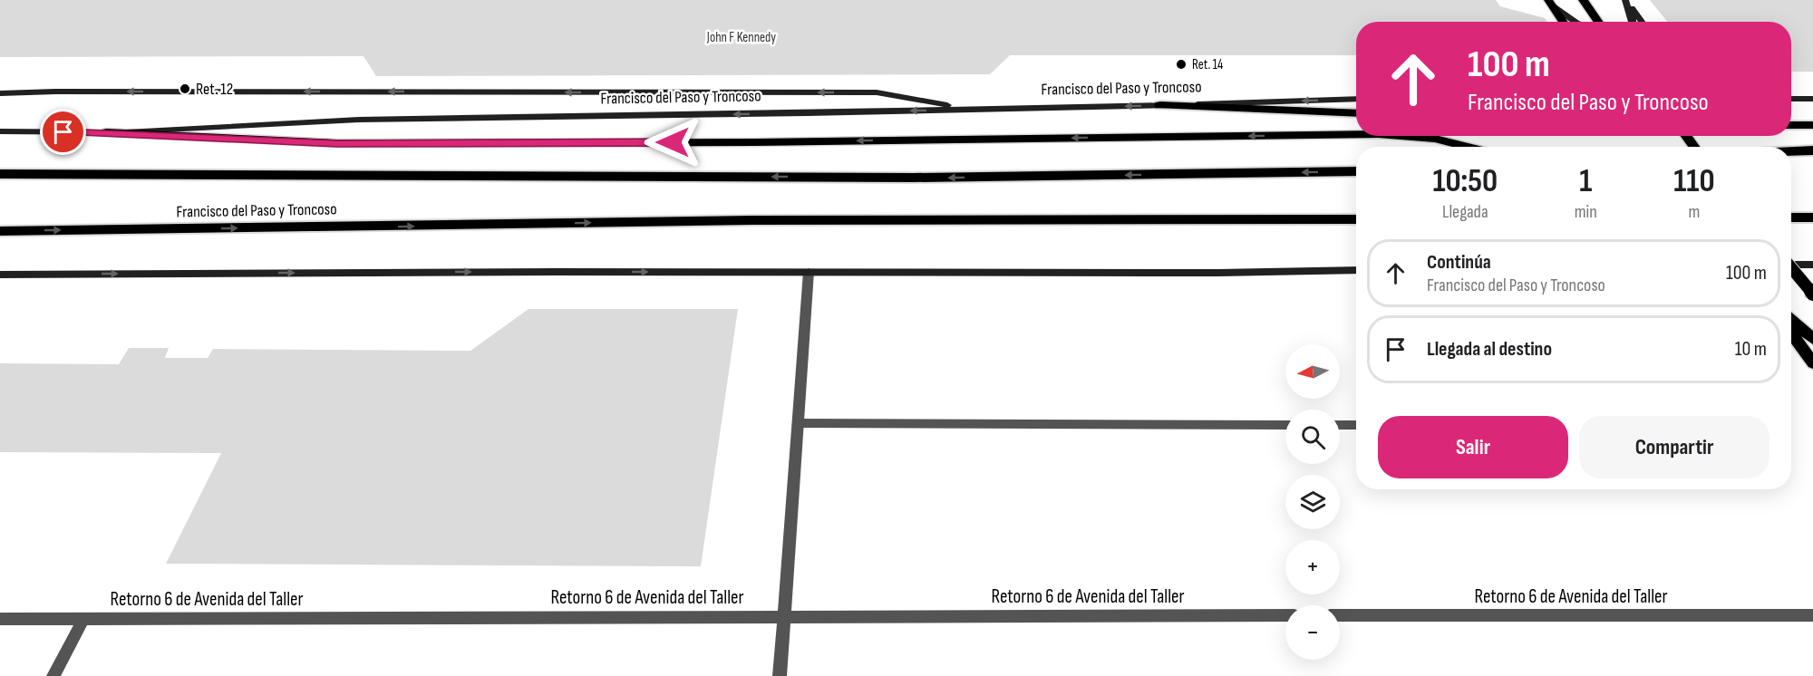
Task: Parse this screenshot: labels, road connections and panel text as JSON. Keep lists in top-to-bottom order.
{
  "streets": {
    "highway": ["Francisco del Paso y Troncoso"],
    "street": ["Retorno 6 de Avenida del Taller"]
  },
  "parks": ["John F Kennedy"],
  "places": ["Ret. 14", "Ret. 12"],
  "north": "left",
  "page": {
    "turn": ["100 m", "Francisco del Paso y Troncoso"],
    "eta": [
      "10:50",
      "Llegada",
      "1",
      "min",
      "110",
      "m"
    ],
    "list": [
      {
        "name": "Continúa",
        "note": "Francisco del Paso y Troncoso",
        "value": "100 m"
      },
      {
        "name": "Llegada al destino",
        "value": "10 m"
      }
    ],
    "map_buttons": ["+", "−"],
    "buttons": ["Salir", "Compartir"]
  }
}
